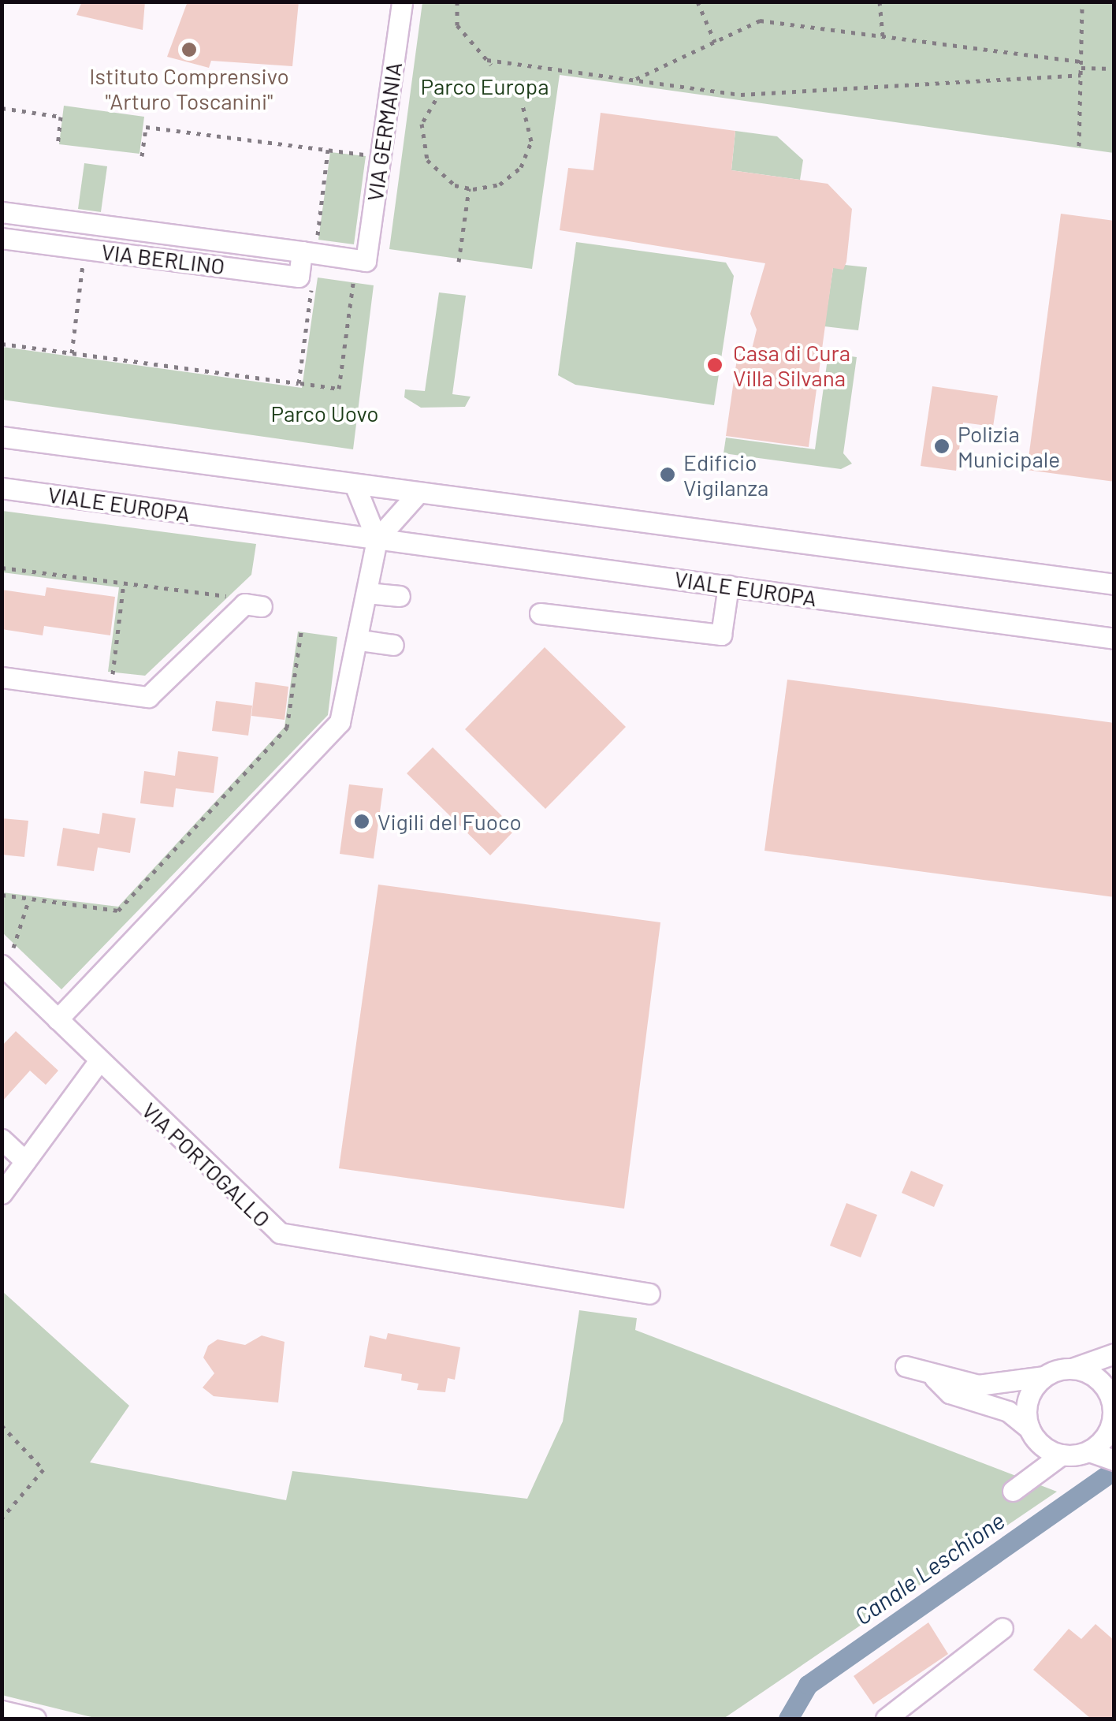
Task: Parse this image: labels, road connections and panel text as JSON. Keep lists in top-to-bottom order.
{
  "streets": {
    "street": [
      "VIA GERMANIA",
      "VIA BERLINO",
      "VIALE EUROPA",
      "VIA PORTOGALLO"
    ]
  },
  "crossings": [
    ["VIA GERMANIA", "VIA BERLINO"]
  ],
  "water": ["Canale Leschione"],
  "parks": ["Parco Europa", "Parco Uovo"],
  "places": [
    "Istituto Comprensivo \"Arturo Toscanini\"",
    "Casa di Cura Villa Silvana",
    "Polizia Municipale",
    "Edificio Vigilanza",
    "Vigili del Fuoco"
  ]
}
